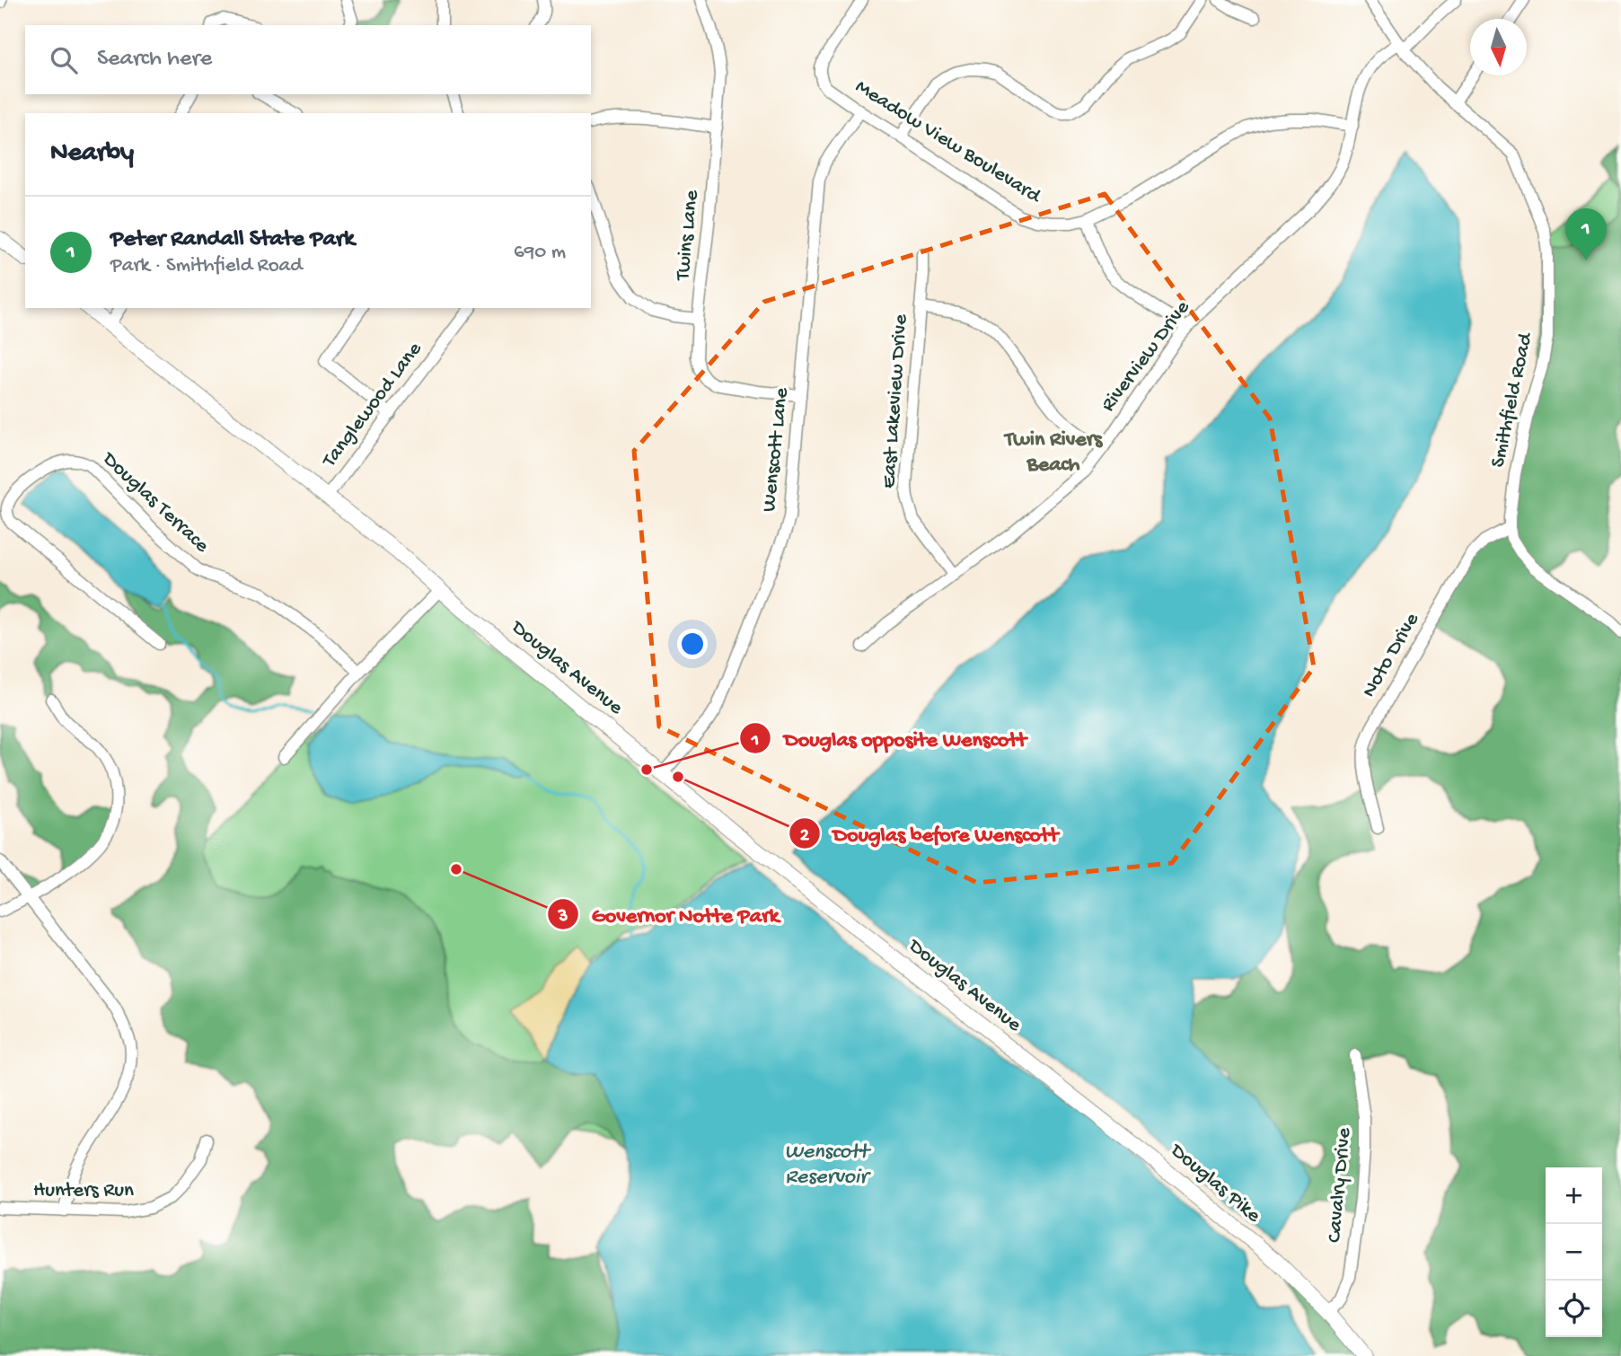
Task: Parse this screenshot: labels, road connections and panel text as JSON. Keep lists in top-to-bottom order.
{
  "streets": {
    "main road": ["Douglas Avenue", "Douglas Pike"],
    "street": [
      "Meadow View Boulevard",
      "Twins Lane",
      "Riverview Drive",
      "Smithfield Road",
      "East Lakeview Drive",
      "Tanglewood Lane",
      "Wenscott Lane",
      "Douglas Terrace",
      "Noto Drive",
      "Cavalry Drive",
      "Hunters Run"
    ]
  },
  "crossings": [
    ["Meadow View Boulevard", "Riverview Drive"],
    ["Meadow View Boulevard", "Wenscott Lane"],
    ["Twins Lane", "Wenscott Lane"],
    ["Riverview Drive", "Smithfield Road"],
    ["Riverview Drive", "East Lakeview Drive"],
    ["Smithfield Road", "Noto Drive"],
    ["Tanglewood Lane", "Douglas Avenue"],
    ["Wenscott Lane", "Douglas Avenue"],
    ["Douglas Avenue", "Douglas Pike"],
    ["Douglas Pike", "Cavalry Drive"]
  ],
  "districts": ["Twin Rivers Beach"],
  "water": ["Wenscott Reservoir"],
  "places": ["Douglas opposite Wenscott", "Douglas before Wenscott", "Governor Notte Park"],
  "north": "bottom",
  "page": {
    "search": "Search here",
    "heading": "Nearby",
    "list": [
      {
        "mark": "1",
        "name": "Peter Randall State Park",
        "note": "Park · Smithfield Road",
        "value": "690 m"
      }
    ],
    "pins": "1",
    "map_buttons": ["+", "−"]
  }
}
